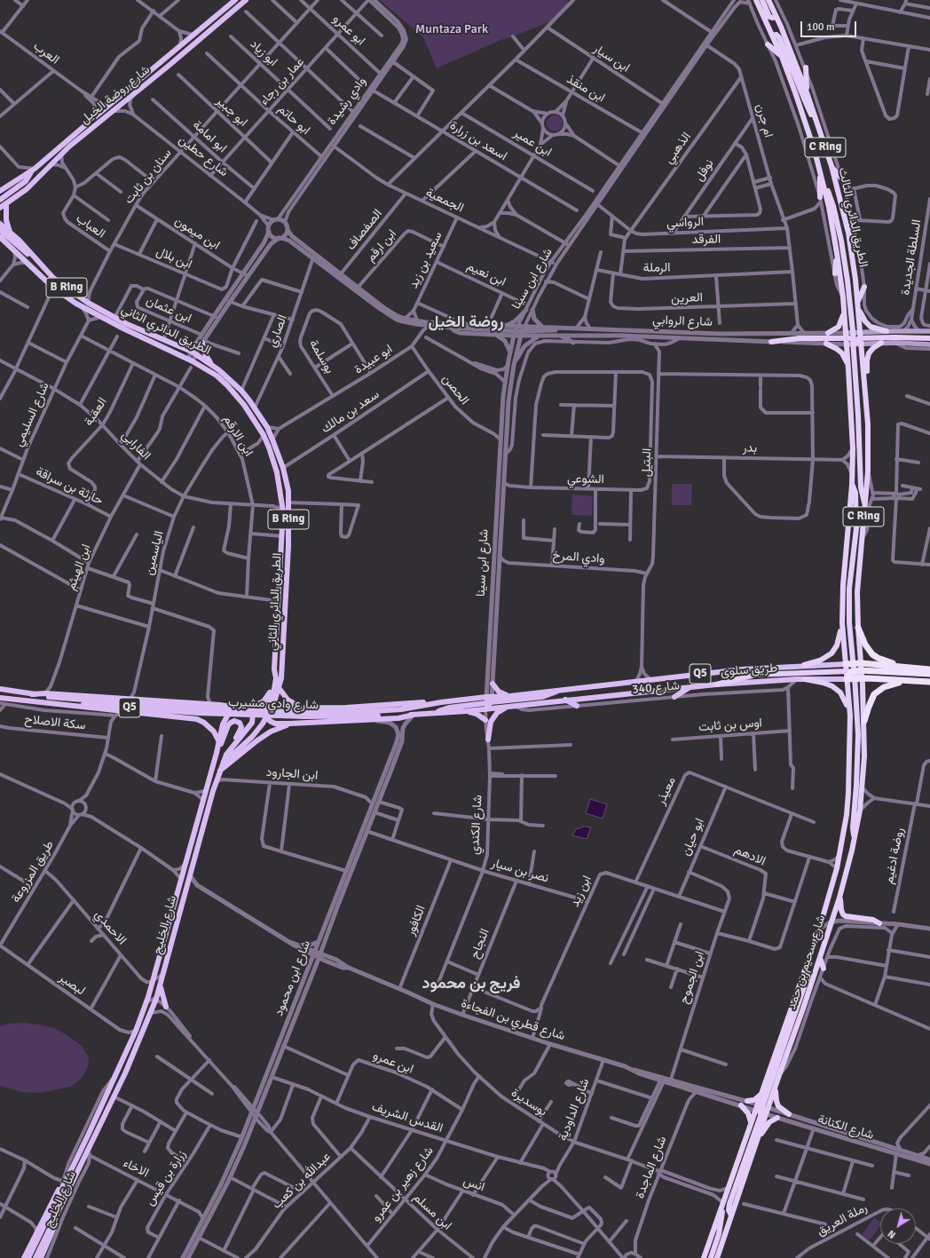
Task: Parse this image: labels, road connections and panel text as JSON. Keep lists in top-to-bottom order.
{
  "streets": {
    "highway": [
      "C Ring",
      "الطريق الدائري الثالث",
      "طريق سلوى",
      "Q5",
      "شارع سحيم بن حمد"
    ],
    "main road": [
      "شارع روضة الخيل",
      "B Ring",
      "الطريق الدائري الثاني",
      "شارع وادي مشيرب",
      "شارع الخليج"
    ],
    "street": [
      "ابو عمرو",
      "العرب",
      "ابو زياد",
      "ابن سيار",
      "عمار بن رجاء",
      "ابن منقذ",
      "وادي رشيدة",
      "ابو جبير",
      "ابو حاتم",
      "ام جرن",
      "ابو امامة",
      "اسعد بن زرارة",
      "ابن عمير",
      "الذهبي",
      "شارع حطين",
      "نوفل",
      "سنان بن ثابت",
      "الجمعية",
      "الرواسي",
      "العباب",
      "الصفصاف",
      "ابن ميمون",
      "الفرقد",
      "ابن ارقم",
      "السلطة الجديدة",
      "ابن بلال",
      "سعيد بن زيد",
      "الرملة",
      "ابن نعيم",
      "شارع ابن سينا",
      "العرين",
      "ابن عثمان",
      "شارع الروابي",
      "الصاري",
      "بوسلمة",
      "ابو عبيدة",
      "الحصن",
      "العقبة",
      "سعد بن مالك",
      "شارع السليمي",
      "ابن الارقم",
      "الفارابي",
      "بدر",
      "البتيل",
      "الشوعي",
      "حارثة بن سراقة",
      "الياسمين",
      "وادي المرخ",
      "ابن الهيثم",
      "شارع 340",
      "سكة الاصلاح",
      "اوس بن ثابت",
      "ابن الجارود",
      "معيذر",
      "شارع الكندي",
      "ابو حيان",
      "الادهم",
      "روضة ادغيم",
      "نصر بن سيار",
      "طريق المزروعة",
      "ابن زيد",
      "الكافور",
      "الاحمدي",
      "النجاح",
      "ابن الجموح",
      "شارع ابن محمود",
      "لبصير",
      "شارع قطري بن الفجاءة",
      "ابن عمرو",
      "بوسديرة",
      "شارع الداودية",
      "القدس الشريف",
      "شارع الكنانة",
      "شارع الماجدة",
      "الاخاء",
      "زرارة بن قيس",
      "عبدالله بن كعب",
      "شارع زهير بن عمرو",
      "انس",
      "ابن مسلم",
      "رملة العريق"
    ]
  },
  "crossings": [
    ["ابو عمرو", "عمار بن رجاء"],
    ["ابو عمرو", "وادي رشيدة"],
    ["ابو عمرو", "سنان بن ثابت"],
    ["العرب", "شارع روضة الخيل"],
    ["ابو زياد", "عمار بن رجاء"],
    ["ابو زياد", "سنان بن ثابت"],
    ["ابن سيار", "شارع ابن سينا"],
    ["عمار بن رجاء", "وادي رشيدة"],
    ["عمار بن رجاء", "ابو جبير"],
    ["عمار بن رجاء", "ابو حاتم"],
    ["عمار بن رجاء", "ابو امامة"],
    ["عمار بن رجاء", "شارع حطين"],
    ["ابن منقذ", "شارع ابن سينا"],
    ["شارع روضة الخيل", "شارع حطين"],
    ["وادي رشيدة", "ابو حاتم"],
    ["وادي رشيدة", "اسعد بن زرارة"],
    ["وادي رشيدة", "شارع حطين"],
    ["وادي رشيدة", "الجمعية"],
    ["ابو جبير", "سنان بن ثابت"],
    ["ابو حاتم", "سنان بن ثابت"],
    ["ام جرن", "الذهبي"],
    ["ام جرن", "نوفل"],
    ["ام جرن", "الرواسي"],
    ["ام جرن", "الفرقد"],
    ["ام جرن", "الرملة"],
    ["ام جرن", "شارع ابن سينا"],
    ["ام جرن", "العرين"],
    ["ابو امامة", "سنان بن ثابت"],
    ["الذهبي", "الرواسي"],
    ["شارع حطين", "سنان بن ثابت"],
    ["نوفل", "الرواسي"],
    ["سنان بن ثابت", "العباب"],
    ["سنان بن ثابت", "ابن ميمون"],
    ["سنان بن ثابت", "ابن بلال"],
    ["سنان بن ثابت", "الطريق الدائري الثاني"],
    ["الجمعية", "الصفصاف"],
    ["الجمعية", "سعيد بن زيد"],
    ["الجمعية", "شارع ابن سينا"],
    ["الطريق الدائري الثالث", "السلطة الجديدة"],
    ["الطريق الدائري الثالث", "شارع ابن سينا"],
    ["الطريق الدائري الثالث", "شارع الروابي"],
    ["الطريق الدائري الثالث", "طريق سلوى"],
    ["الطريق الدائري الثالث", "شارع سحيم بن حمد"],
    ["الرواسي", "شارع ابن سينا"],
    ["ابن ميمون", "ابن بلال"],
    ["ابن ارقم", "سعيد بن زيد"],
    ["سعيد بن زيد", "ابن نعيم"],
    ["سعيد بن زيد", "شارع الروابي"],
    ["الرملة", "العرين"],
    ["ابن نعيم", "شارع ابن سينا"],
    ["شارع ابن سينا", "شارع الروابي"],
    ["شارع ابن سينا", "الحصن"],
    ["شارع ابن سينا", "الشوعي"],
    ["شارع ابن سينا", "طريق سلوى"],
    ["شارع ابن سينا", "شارع وادي مشيرب"],
    ["ابن عثمان", "الطريق الدائري الثاني"],
    ["شارع الروابي", "ابو عبيدة"],
    ["شارع الروابي", "البتيل"],
    ["الطريق الدائري الثاني", "الصاري"],
    ["الطريق الدائري الثاني", "ابو عبيدة"],
    ["الطريق الدائري الثاني", "سعد بن مالك"],
    ["الطريق الدائري الثاني", "شارع وادي مشيرب"],
    ["الطريق الدائري الثاني", "شارع الخليج"],
    ["بوسلمة", "ابو عبيدة"],
    ["ابو عبيدة", "الحصن"],
    ["الحصن", "سعد بن مالك"],
    ["العقبة", "ابن الارقم"],
    ["العقبة", "الفارابي"],
    ["العقبة", "حارثة بن سراقة"],
    ["شارع السليمي", "ابن الارقم"],
    ["شارع السليمي", "الفارابي"],
    ["شارع السليمي", "حارثة بن سراقة"],
    ["ابن الارقم", "الفارابي"],
    ["ابن الارقم", "الياسمين"],
    ["الفارابي", "الياسمين"],
    ["الفارابي", "ابن الهيثم"],
    ["بدر", "البتيل"],
    ["البتيل", "وادي المرخ"],
    ["البتيل", "طريق سلوى"],
    ["حارثة بن سراقة", "ابن الهيثم"],
    ["الياسمين", "شارع وادي مشيرب"],
    ["ابن الهيثم", "شارع وادي مشيرب"],
    ["طريق سلوى", "شارع 340"],
    ["طريق سلوى", "شارع وادي مشيرب"],
    ["طريق سلوى", "شارع الكندي"],
    ["طريق سلوى", "شارع سحيم بن حمد"],
    ["شارع وادي مشيرب", "شارع الكندي"],
    ["شارع وادي مشيرب", "شارع الخليج"],
    ["شارع وادي مشيرب", "شارع ابن محمود"],
    ["ابن الجارود", "شارع الخليج"],
    ["ابن الجارود", "شارع ابن محمود"],
    ["معيذر", "ابو حيان"],
    ["معيذر", "ابن زيد"],
    ["شارع الكندي", "نصر بن سيار"],
    ["ابو حيان", "الادهم"],
    ["ابو حيان", "ابن زيد"],
    ["ابو حيان", "ابن الجموح"],
    ["نصر بن سيار", "ابن زيد"],
    ["نصر بن سيار", "الكافور"],
    ["نصر بن سيار", "النجاح"],
    ["نصر بن سيار", "شارع ابن محمود"],
    ["طريق المزروعة", "الاحمدي"],
    ["طريق المزروعة", "لبصير"],
    ["ابن زيد", "ابن الجموح"],
    ["ابن زيد", "شارع قطري بن الفجاءة"],
    ["الكافور", "شارع قطري بن الفجاءة"],
    ["شارع الخليج", "الاحمدي"],
    ["شارع الخليج", "لبصير"],
    ["شارع الخليج", "شارع قطري بن الفجاءة"],
    ["شارع الخليج", "الاخاء"],
    ["النجاح", "شارع قطري بن الفجاءة"],
    ["شارع سحيم بن حمد", "شارع قطري بن الفجاءة"],
    ["شارع سحيم بن حمد", "بوسديرة"],
    ["شارع سحيم بن حمد", "شارع الكنانة"],
    ["ابن الجموح", "شارع قطري بن الفجاءة"],
    ["شارع ابن محمود", "شارع قطري بن الفجاءة"],
    ["شارع ابن محمود", "القدس الشريف"],
    ["شارع ابن محمود", "الاخاء"],
    ["شارع قطري بن الفجاءة", "بوسديرة"],
    ["شارع قطري بن الفجاءة", "شارع الداودية"],
    ["شارع قطري بن الفجاءة", "شارع الكنانة"],
    ["شارع قطري بن الفجاءة", "شارع الماجدة"],
    ["ابن عمرو", "القدس الشريف"],
    ["ابن عمرو", "شارع زهير بن عمرو"],
    ["بوسديرة", "شارع الداودية"],
    ["بوسديرة", "شارع الماجدة"],
    ["بوسديرة", "شارع زهير بن عمرو"],
    ["شارع الداودية", "القدس الشريف"],
    ["شارع الداودية", "انس"],
    ["القدس الشريف", "عبدالله بن كعب"],
    ["القدس الشريف", "شارع زهير بن عمرو"],
    ["الاخاء", "زرارة بن قيس"],
    ["عبدالله بن كعب", "ابن مسلم"],
    ["شارع زهير بن عمرو", "انس"],
    ["شارع زهير بن عمرو", "ابن مسلم"]
  ],
  "districts": ["روضة الخيل", "فريج بن محمود"],
  "parks": ["Muntaza Park"],
  "scale_bar": "100 m",
  "north": "bottom left"
}
